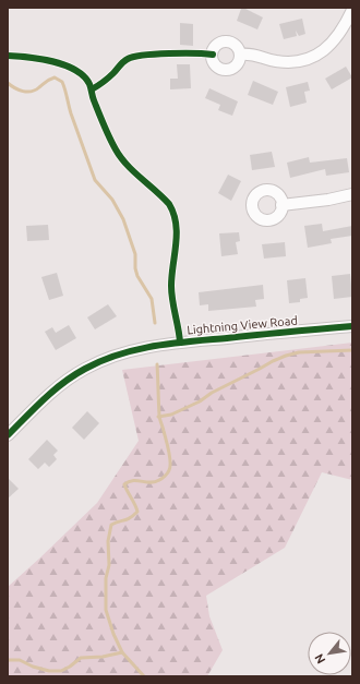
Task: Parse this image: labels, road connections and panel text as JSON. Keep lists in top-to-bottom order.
{
  "streets": {
    "street": ["Lightning View Road"]
  },
  "north": "bottom left"
}
